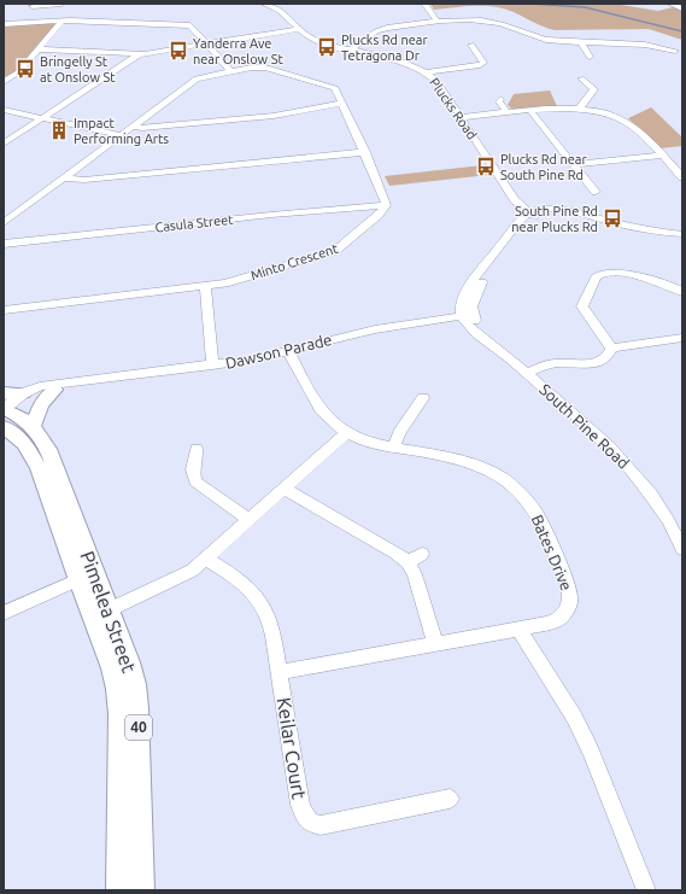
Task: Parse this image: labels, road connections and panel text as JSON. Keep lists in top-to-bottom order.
{
  "streets": {
    "main road": ["Pimelea Street", "40"],
    "street": [
      "Plucks Road",
      "Casula Street",
      "Minto Crescent",
      "Dawson Parade",
      "South Pine Road",
      "Bates Drive",
      "Keilar Court"
    ]
  },
  "crossings": [
    ["Casula Street", "Minto Crescent"],
    ["Dawson Parade", "South Pine Road"],
    ["Dawson Parade", "Bates Drive"],
    ["Dawson Parade", "Pimelea Street"],
    ["Bates Drive", "Keilar Court"]
  ],
  "places": {
    "bus stop": [
      "Plucks Rd near Tetragona Dr",
      "Yanderra Ave near Onslow St",
      "Bringelly St at Onslow St",
      "Plucks Rd near South Pine Rd",
      "South Pine Rd near Plucks Rd"
    ],
    "building": ["Impact Performing Arts"]
  }
}
